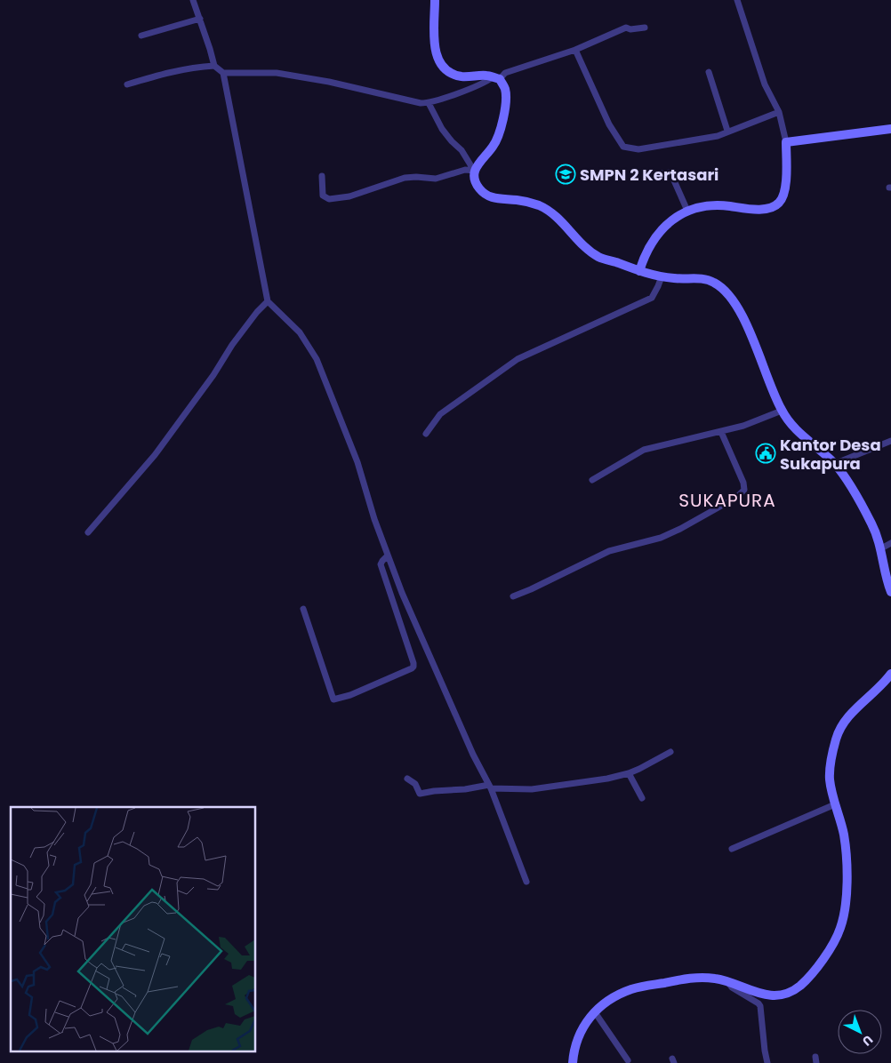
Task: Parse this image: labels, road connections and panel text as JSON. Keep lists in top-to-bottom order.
{
  "districts": ["SUKAPURA"],
  "places": {
    "school or university": ["SMPN 2 Kertasari"],
    "public building": ["Kantor Desa Sukapura"]
  },
  "north": "bottom right"
}
